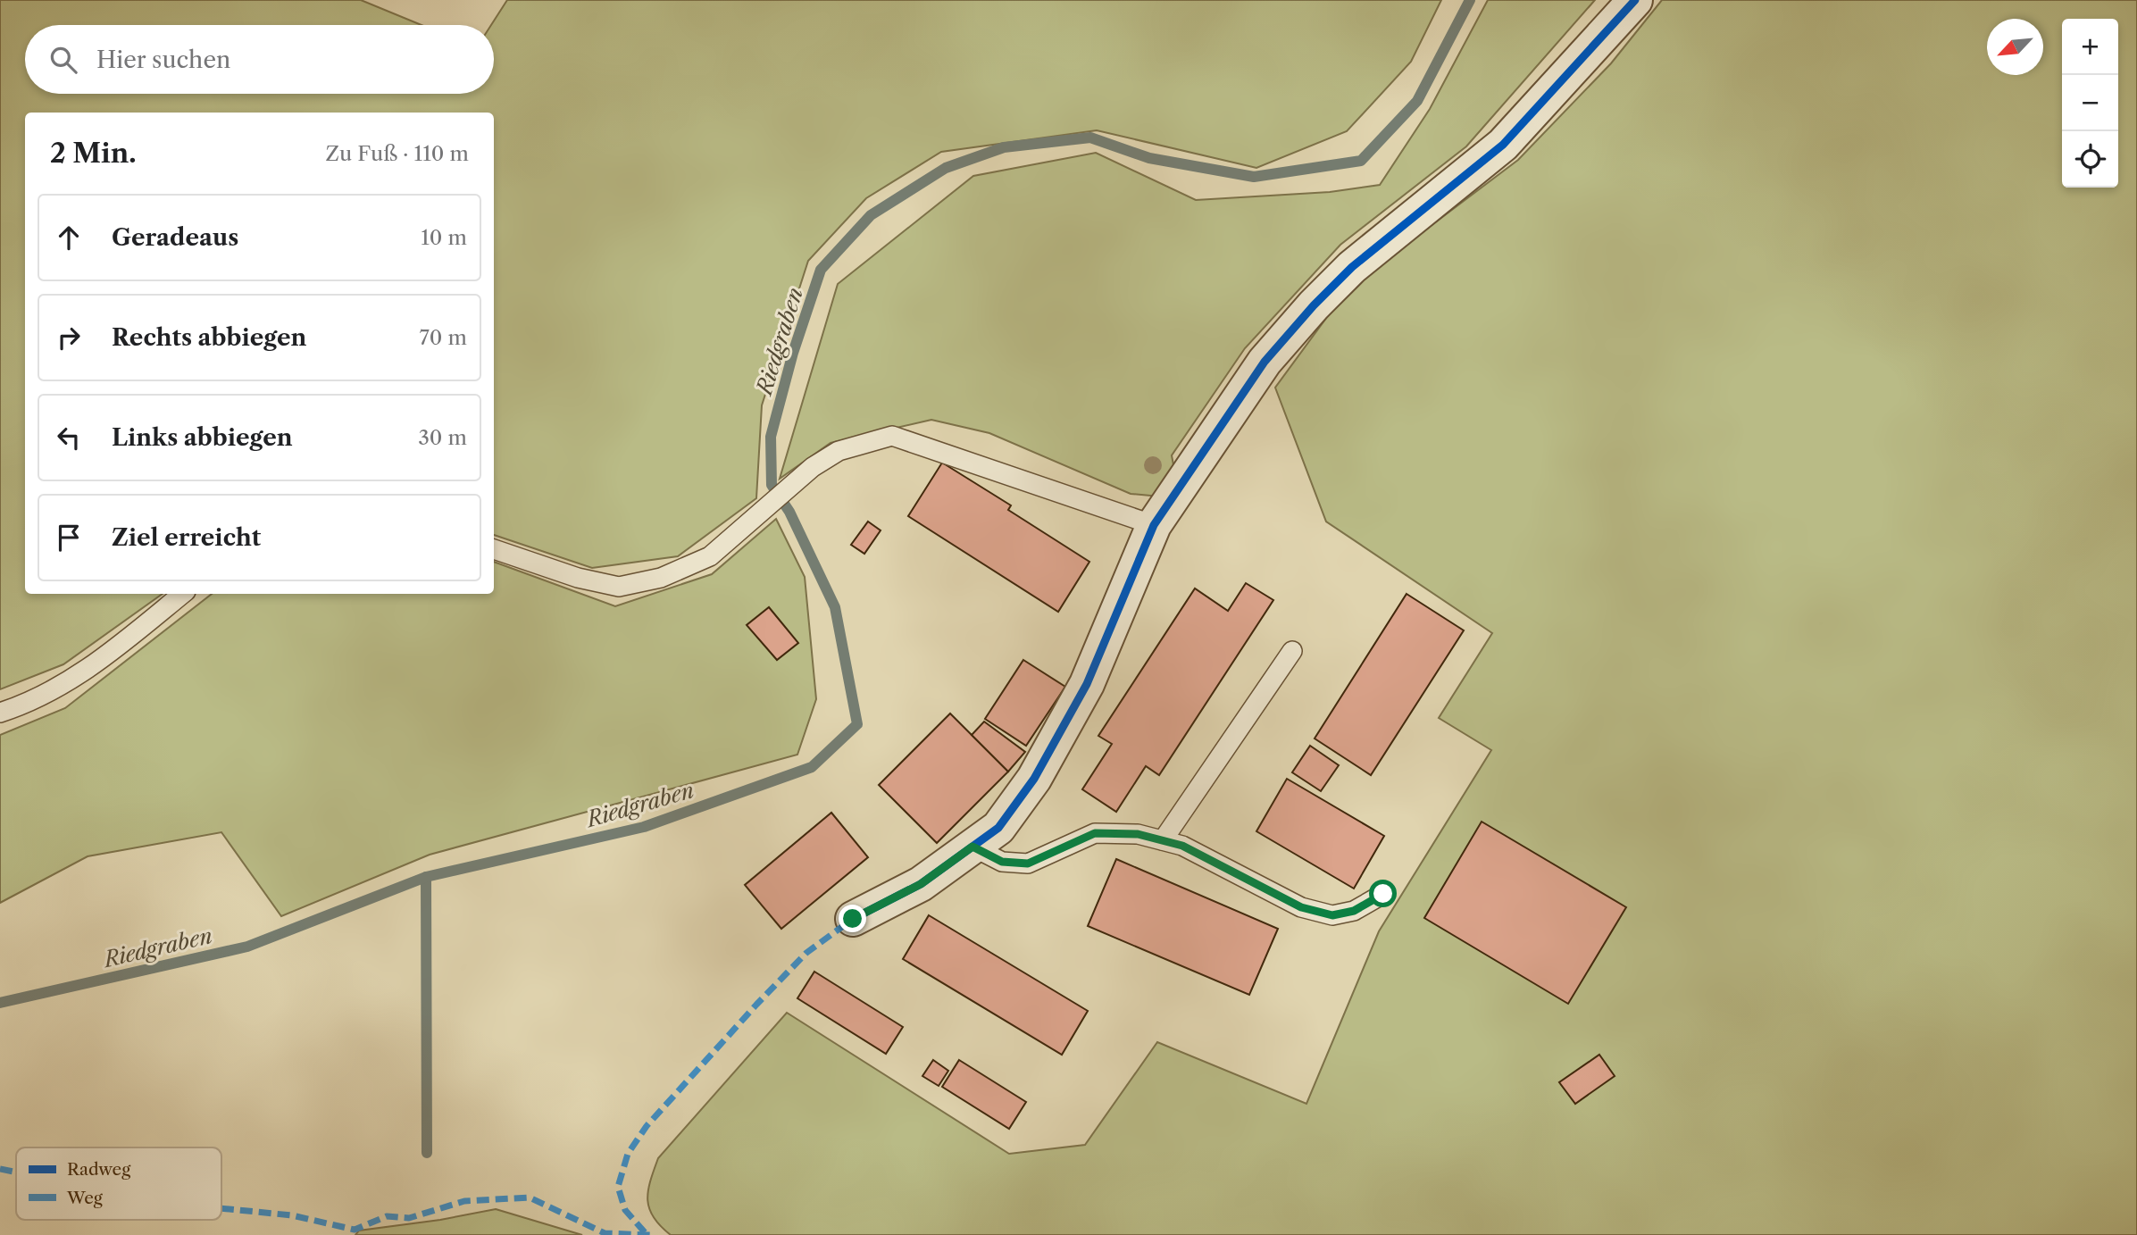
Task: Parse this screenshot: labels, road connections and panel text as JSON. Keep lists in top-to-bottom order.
{
  "water": ["Riedgraben"],
  "legend": ["Radweg", "Weg"],
  "north": "bottom left",
  "page": {
    "map_buttons": ["+", "−"],
    "search": "Hier suchen",
    "heading": ["2 Min.", "Zu Fuß · 110 m"],
    "list": [
      ["Geradeaus", "10 m"],
      ["Rechts abbiegen", "70 m"],
      ["Links abbiegen", "30 m"],
      "Ziel erreicht"
    ]
  }
}
